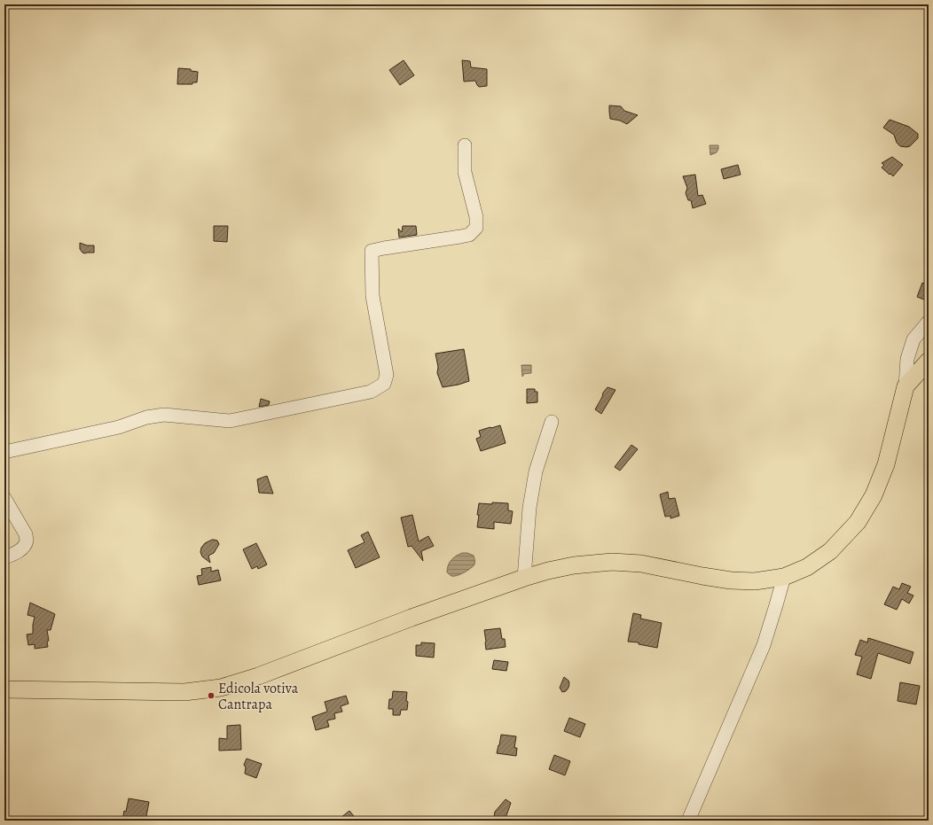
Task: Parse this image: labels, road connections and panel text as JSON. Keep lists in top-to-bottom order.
{
  "places": ["Edicola votiva Cantrapa"]
}
